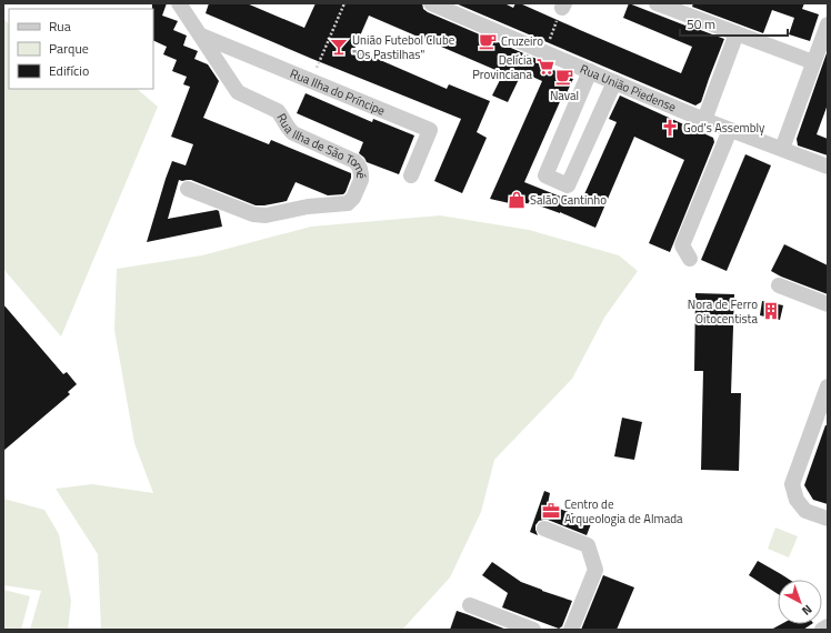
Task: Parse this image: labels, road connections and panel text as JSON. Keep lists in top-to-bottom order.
{
  "streets": {
    "street": ["Rua União Piedense", "Rua Ilha do Príncipe", "Rua Ilha de São Tomé"]
  },
  "crossings": [
    ["Rua Ilha do Príncipe", "Rua Ilha de São Tomé"]
  ],
  "places": {
    "cafe": ["Cruzeiro", "Naval"],
    "bar": ["União Futebol Clube \"Os Pastilhas\""],
    "supermarket": ["Delícia Provinciana"],
    "church": ["God's Assembly"],
    "shop": ["Salão Cantinho"],
    "building": ["Nora de Ferro Oitocentista"],
    "office": ["Centro de Arqueologia de Almada"]
  },
  "legend": ["Rua", "Parque", "Edifício"],
  "scale_bar": "50 m",
  "north": "bottom right"
}
